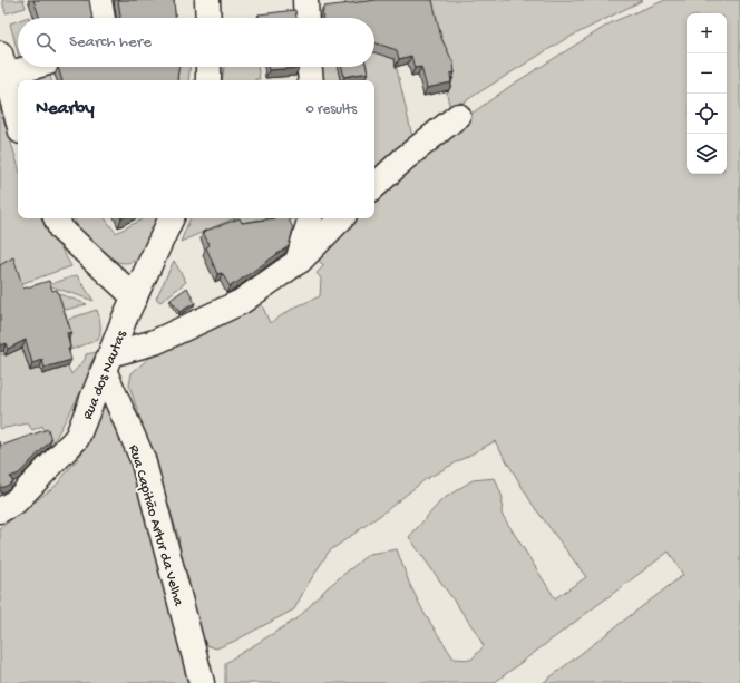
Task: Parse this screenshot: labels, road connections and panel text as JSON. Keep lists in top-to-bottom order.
{
  "streets": {
    "street": ["Rua dos Nautas", "Rua Capitão Artur da Velha"]
  },
  "crossings": [
    ["Rua dos Nautas", "Rua Capitão Artur da Velha"]
  ],
  "page": {
    "map_buttons": ["+", "−"],
    "search": "Search here",
    "heading": ["Nearby", "0 results"]
  }
}
